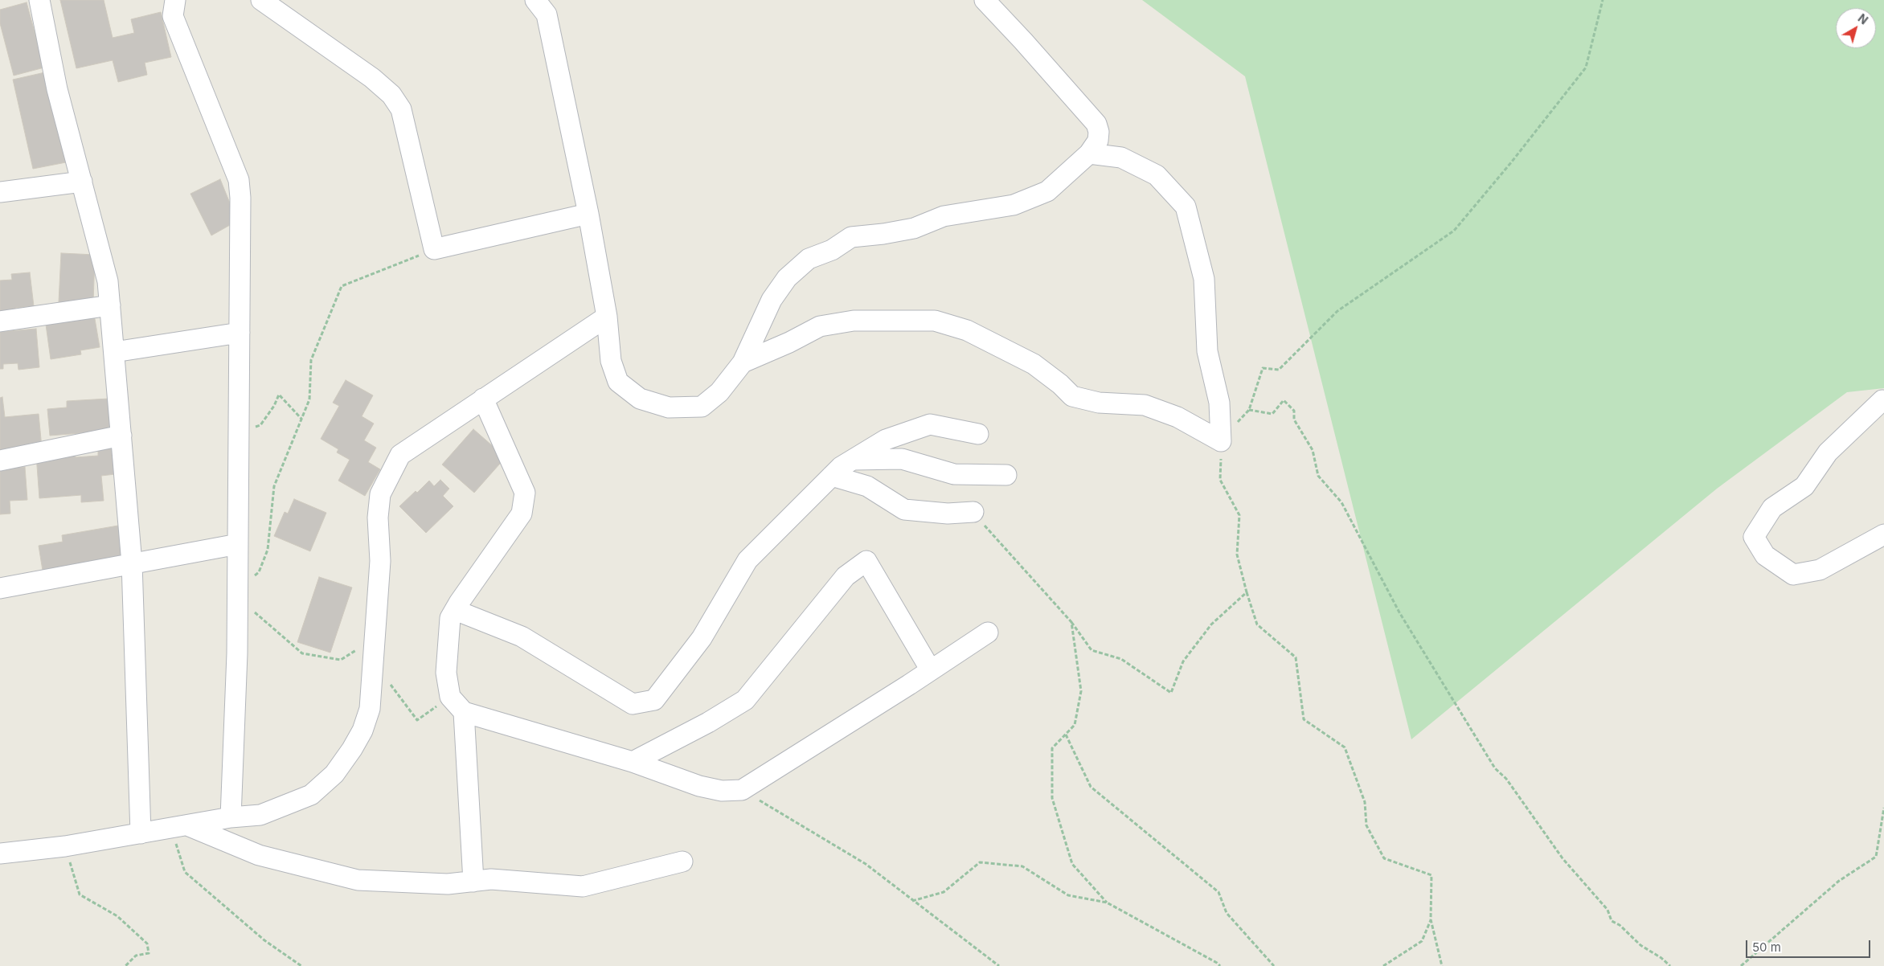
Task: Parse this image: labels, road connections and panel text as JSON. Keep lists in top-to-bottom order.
{
  "scale_bar": "50 m",
  "north": "top right"
}
